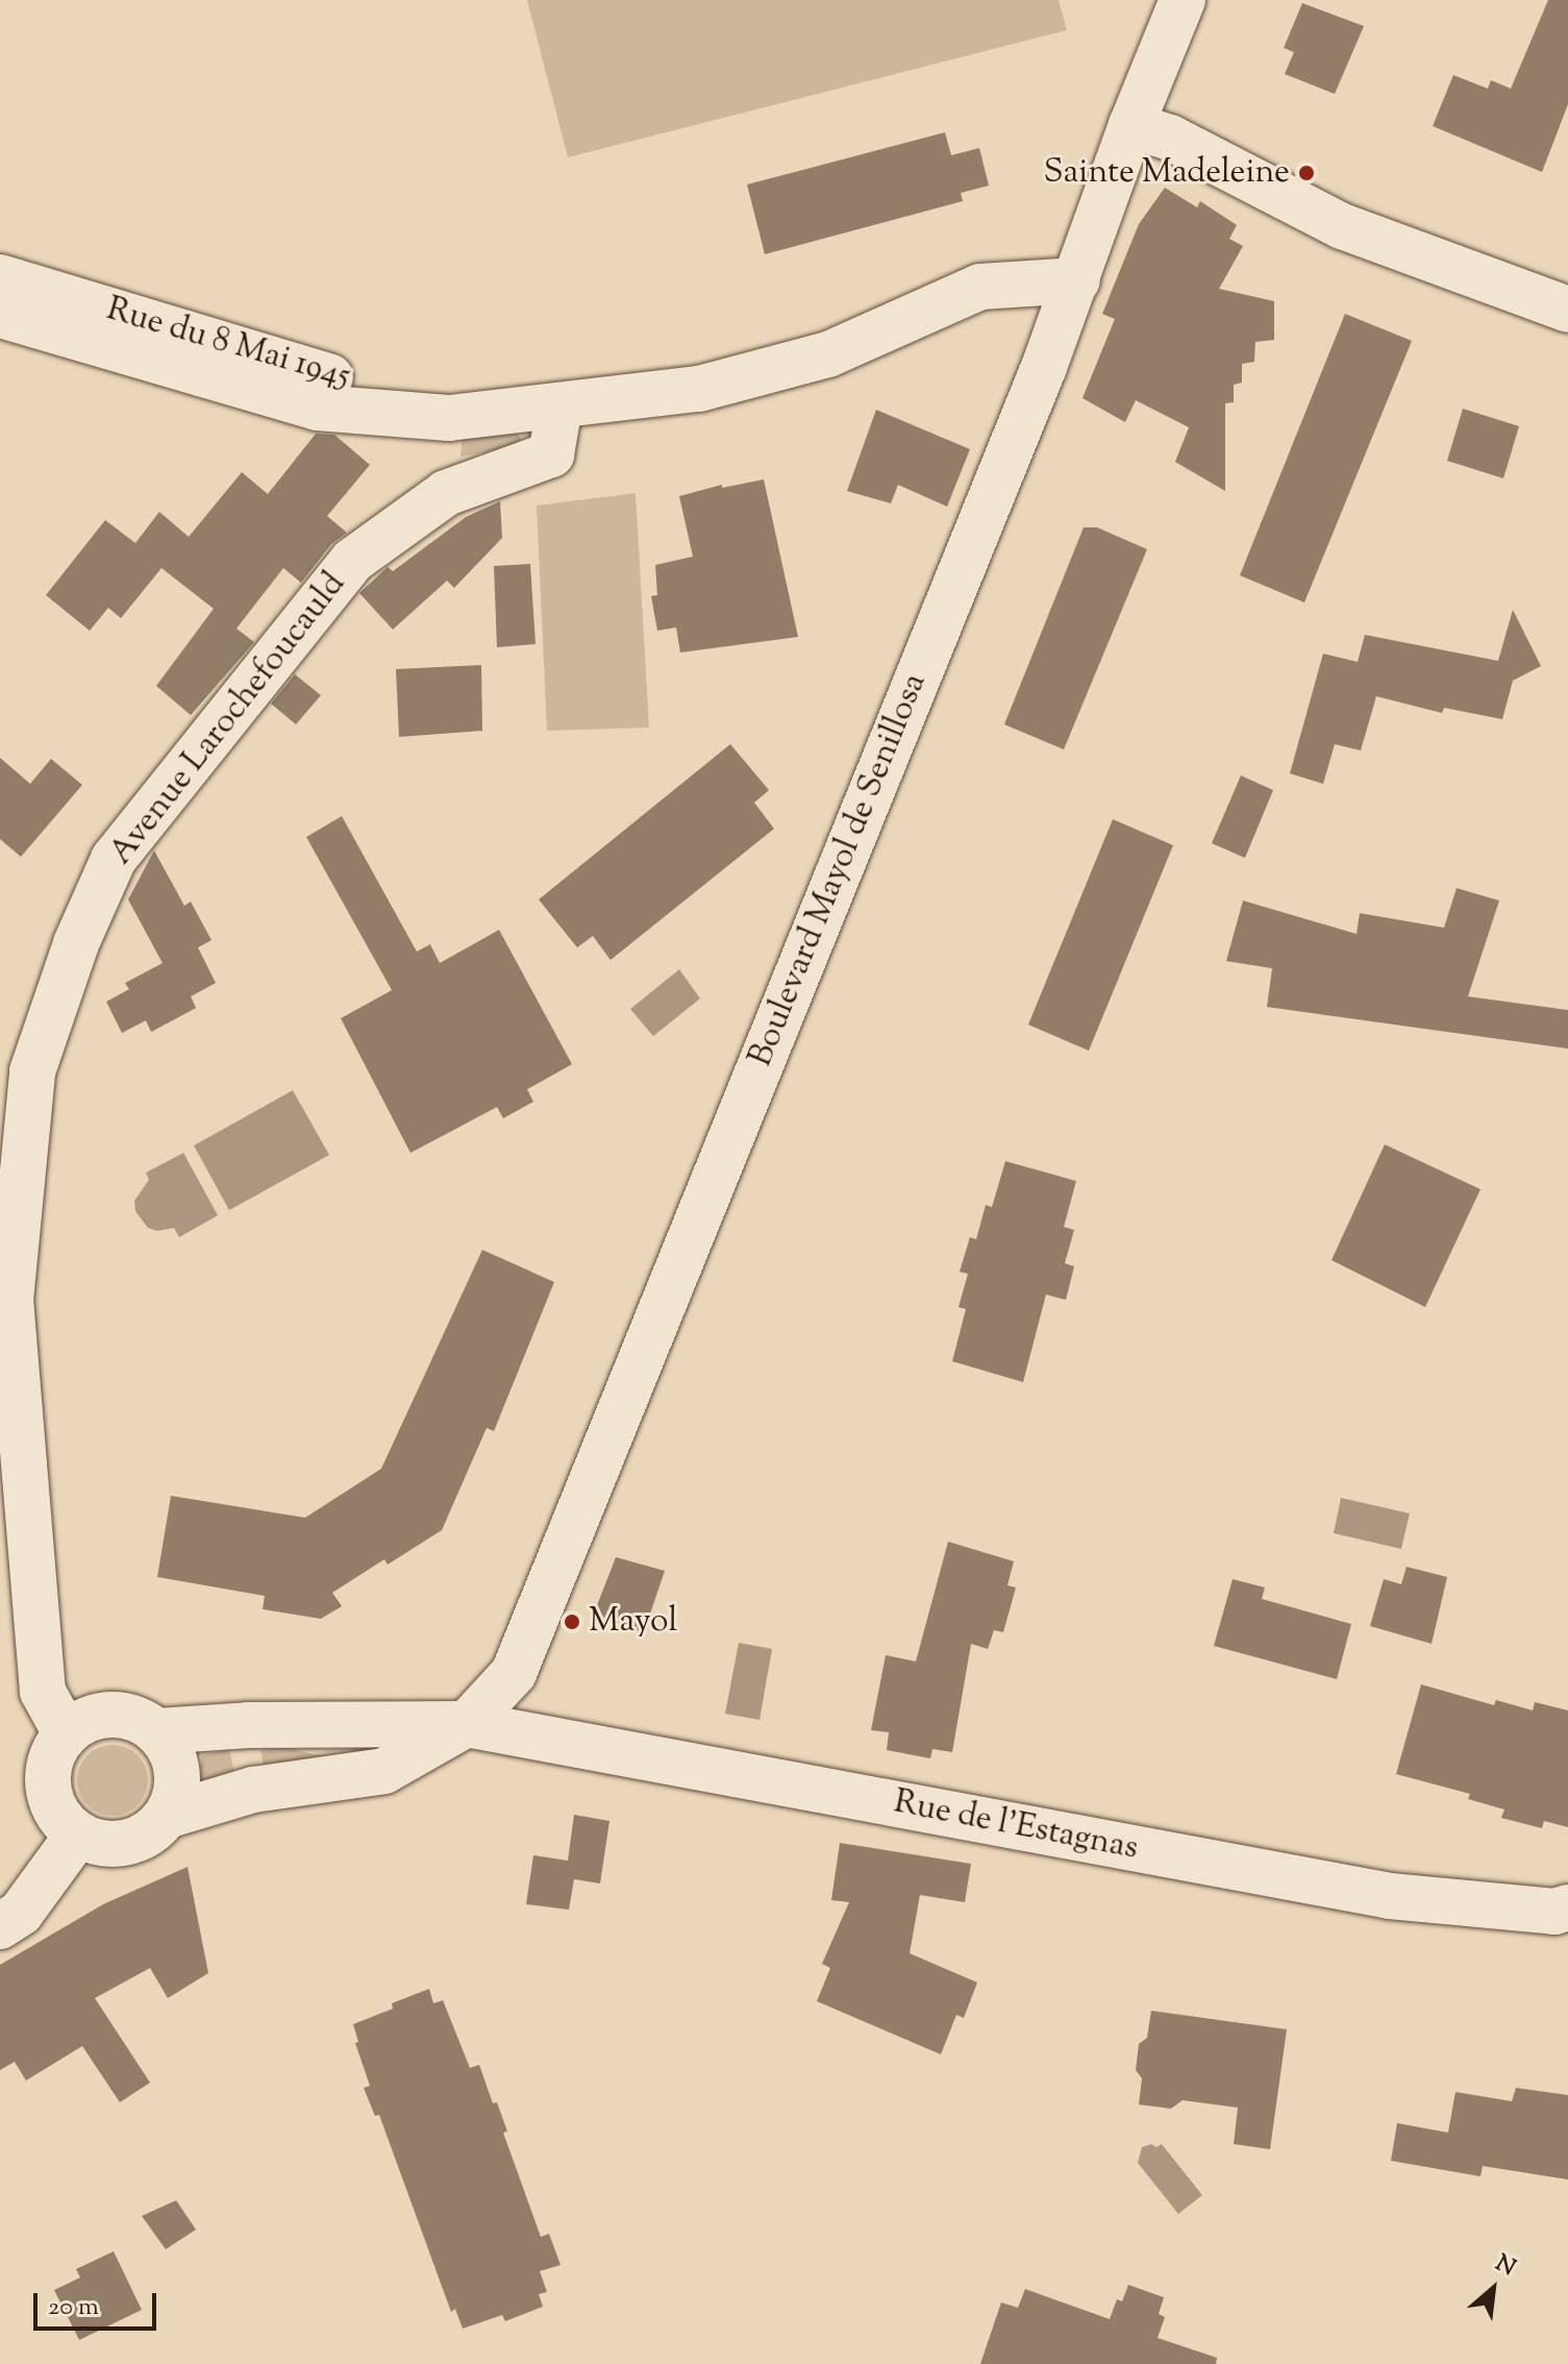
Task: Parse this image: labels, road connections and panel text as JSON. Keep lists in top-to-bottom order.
{
  "streets": {
    "street": [
      "Rue du 8 Mai 1945",
      "Avenue Larochefoucauld",
      "Boulevard Mayol de Senillosa",
      "Rue de l'Estagnas"
    ]
  },
  "crossings": [
    ["Rue du 8 Mai 1945", "Avenue Larochefoucauld"],
    ["Rue du 8 Mai 1945", "Boulevard Mayol de Senillosa"],
    ["Avenue Larochefoucauld", "Boulevard Mayol de Senillosa"],
    ["Boulevard Mayol de Senillosa", "Rue de l'Estagnas"]
  ],
  "places": ["Sainte Madeleine", "Mayol"],
  "scale_bar": "20 m",
  "north": "top right"
}
